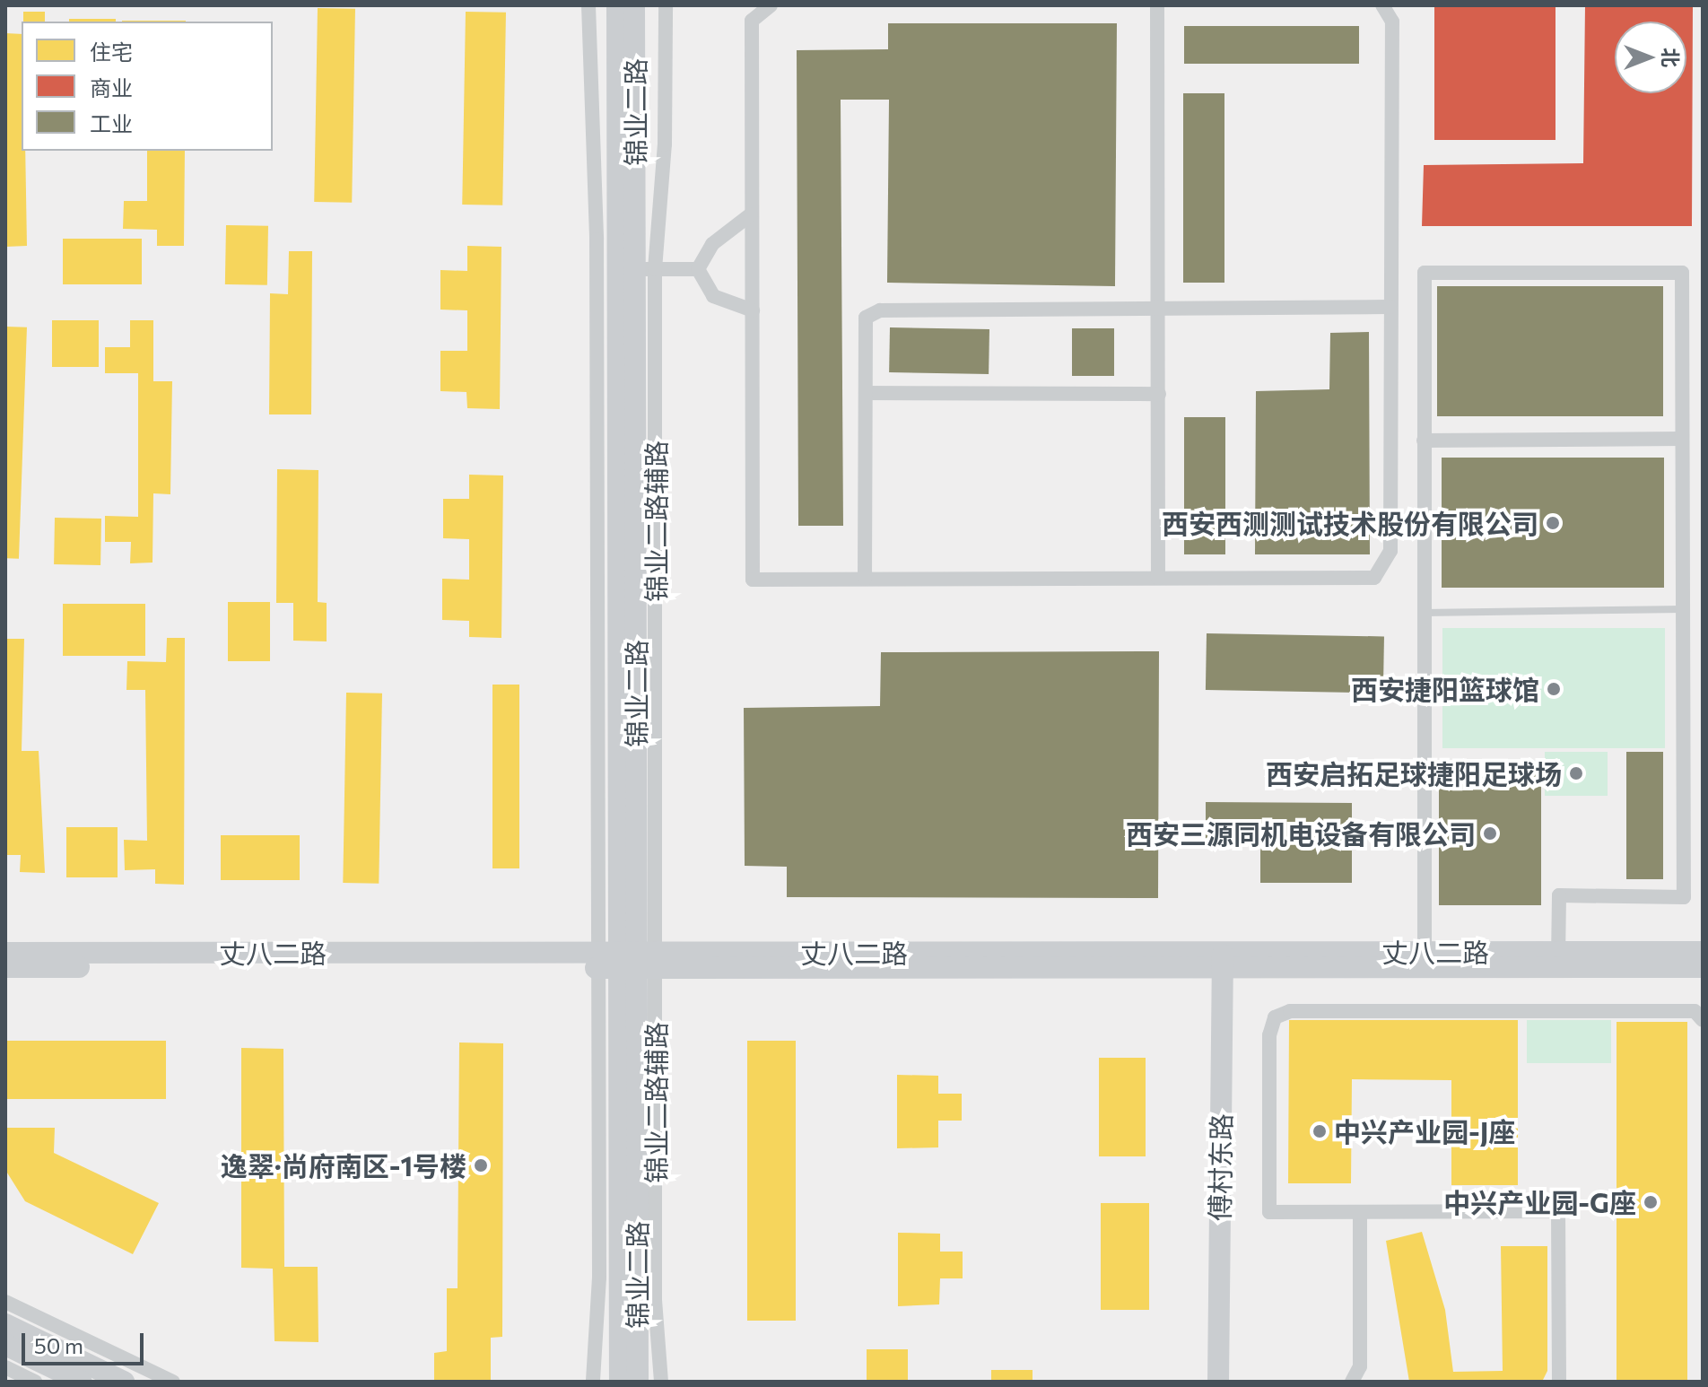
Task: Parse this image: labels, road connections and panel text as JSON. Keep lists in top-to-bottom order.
{
  "streets": {
    "street": [
      "锦业二路",
      "锦业二路辅路",
      "丈八二路",
      "傅村东路"
    ]
  },
  "crossings": [
    ["锦业二路", "锦业二路辅路"],
    ["锦业二路", "丈八二路"],
    ["锦业二路辅路", "丈八二路"],
    ["丈八二路", "傅村东路"]
  ],
  "places": [
    "西安西测测试技术股份有限公司",
    "西安捷阳篮球馆",
    "西安启拓足球捷阳足球场",
    "西安三源同机电设备有限公司",
    "中兴产业园-J座",
    "逸翠·尚府南区-1号楼",
    "中兴产业园-G座"
  ],
  "legend": ["住宅", "商业", "工业"],
  "scale_bar": "50 m",
  "north": "right"
}
